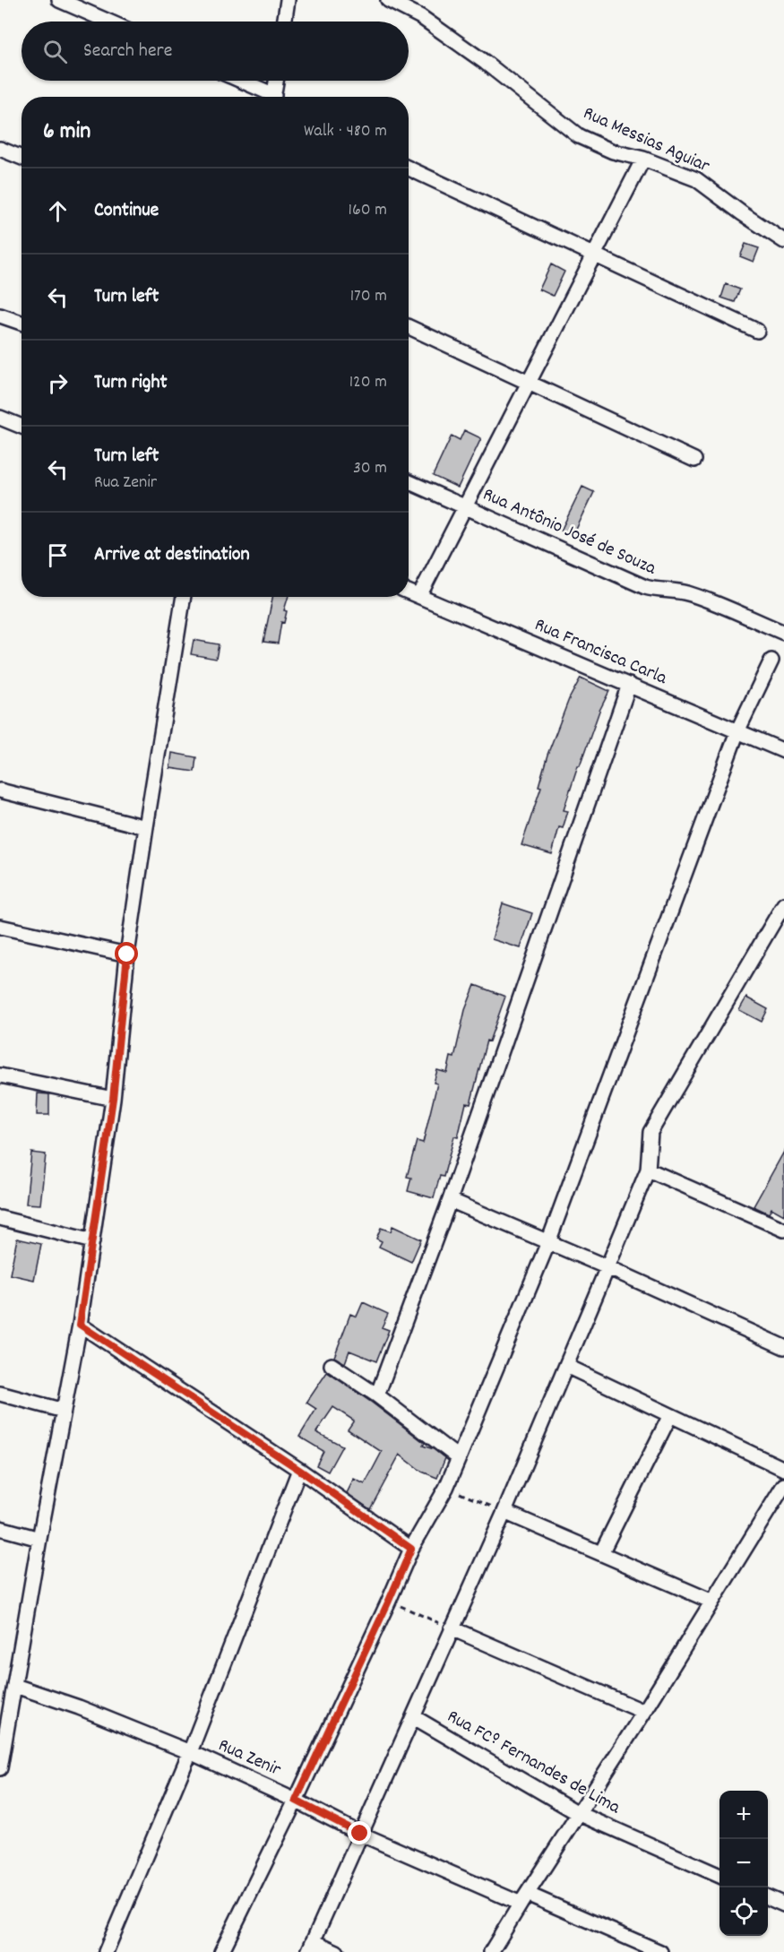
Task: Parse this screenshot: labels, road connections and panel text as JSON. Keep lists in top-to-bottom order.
{
  "streets": {
    "street": [
      "Rua Messias Aguiar",
      "Rua Antônio José de Souza",
      "Rua Francisca Carla",
      "Rua Zenir",
      "Rua FCº Fernandes de Lima"
    ]
  },
  "page": {
    "search": "Search here",
    "heading": ["6 min", "Walk · 480 m"],
    "list": [
      ["Continue", "160 m"],
      ["Turn left", "170 m"],
      ["Turn right", "120 m"],
      ["Turn left", "Rua Zenir", "30 m"],
      "Arrive at destination"
    ],
    "map_buttons": ["+", "−"]
  }
}
